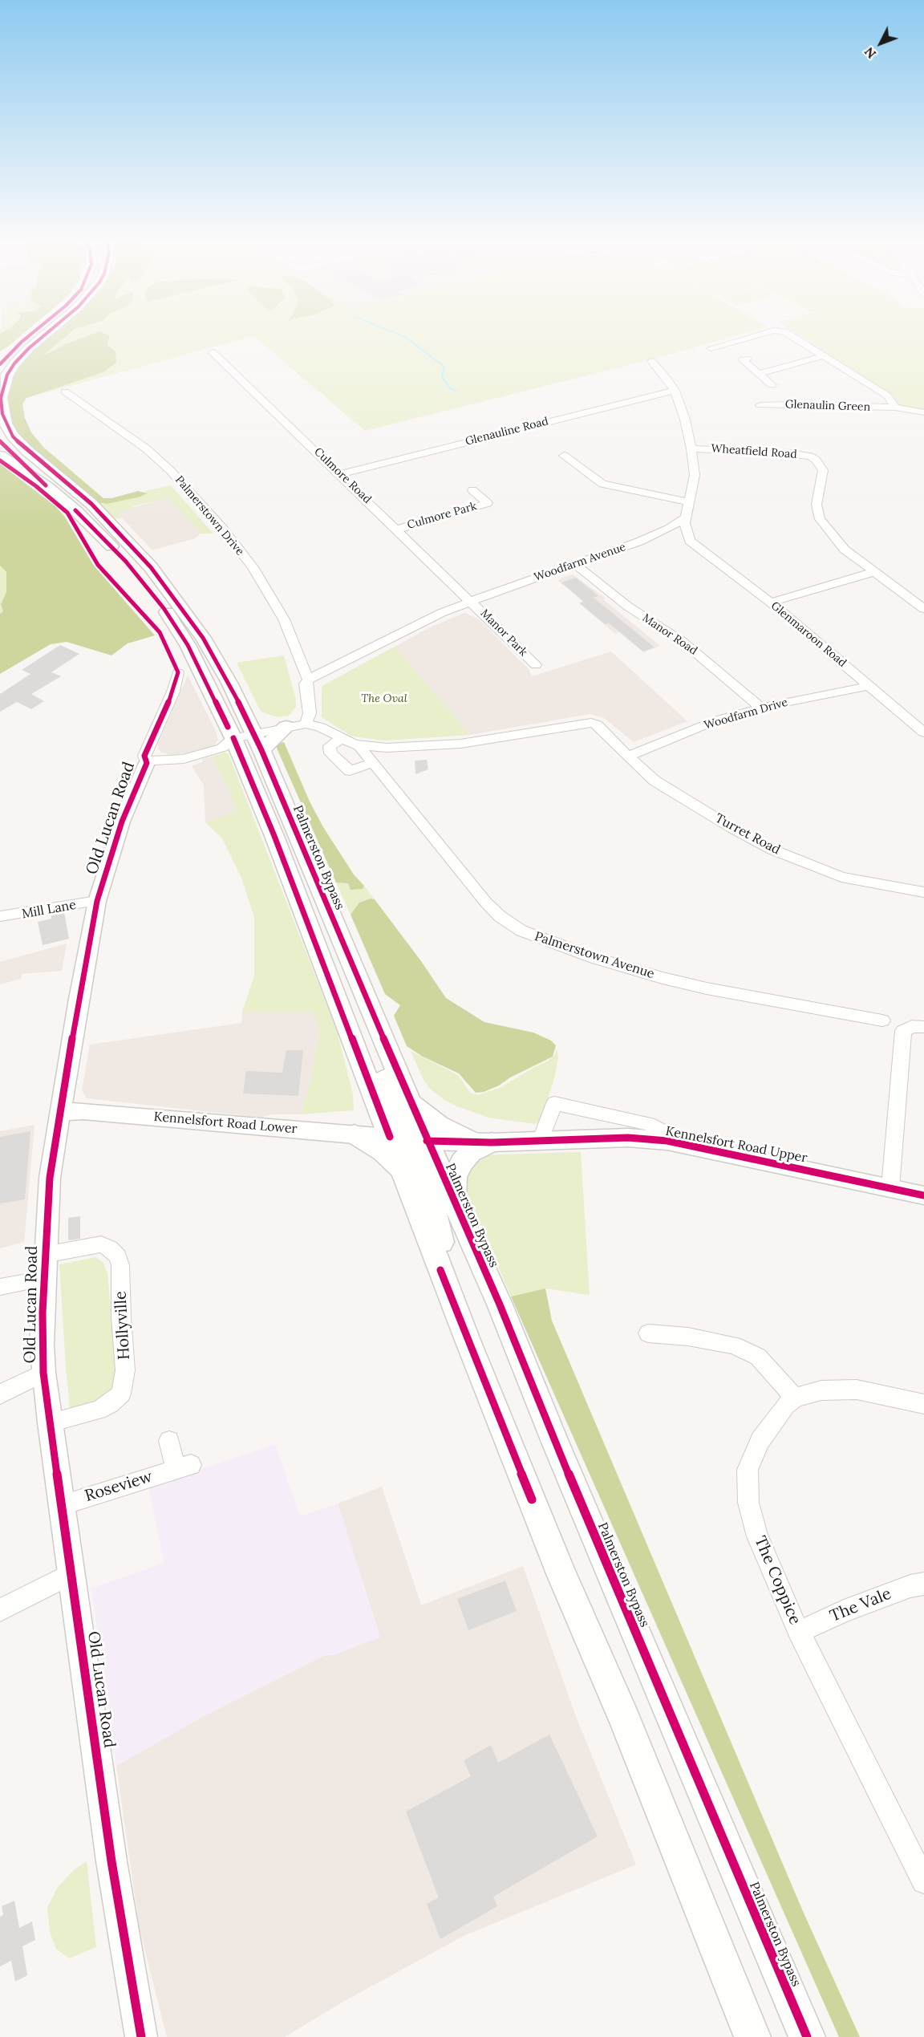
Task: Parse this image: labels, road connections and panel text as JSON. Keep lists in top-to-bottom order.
{
  "streets": {
    "main road": ["Palmerston Bypass"],
    "street": [
      "Glenaulin Green",
      "Glenauline Road",
      "Wheatfield Road",
      "Culmore Road",
      "Palmerstown Drive",
      "Culmore Park",
      "Woodfarm Avenue",
      "Manor Park",
      "Manor Road",
      "Glenmaroon Road",
      "Woodfarm Drive",
      "Old Lucan Road",
      "Turret Road",
      "Mill Lane",
      "Palmerstown Avenue",
      "Kennelsfort Road Lower",
      "Kennelsfort Road Upper",
      "Hollyville",
      "Roseview",
      "The Coppice",
      "The Vale"
    ]
  },
  "crossings": [
    ["Glenauline Road", "Culmore Road"],
    ["Culmore Road", "Culmore Park"],
    ["Culmore Road", "Woodfarm Avenue"],
    ["Culmore Road", "Manor Park"],
    ["Woodfarm Avenue", "Manor Park"],
    ["Woodfarm Avenue", "Manor Road"],
    ["Woodfarm Avenue", "Glenmaroon Road"],
    ["Manor Road", "Woodfarm Drive"],
    ["Glenmaroon Road", "Woodfarm Drive"],
    ["Woodfarm Drive", "Turret Road"],
    ["Old Lucan Road", "Mill Lane"],
    ["Old Lucan Road", "Kennelsfort Road Lower"],
    ["Old Lucan Road", "Hollyville"],
    ["Old Lucan Road", "Roseview"],
    ["Turret Road", "Palmerstown Avenue"],
    ["Palmerston Bypass", "Kennelsfort Road Lower"],
    ["Palmerston Bypass", "Kennelsfort Road Upper"],
    ["Kennelsfort Road Lower", "Kennelsfort Road Upper"],
    ["The Coppice", "The Vale"]
  ],
  "parks": ["The Oval"],
  "north": "bottom left"
}
